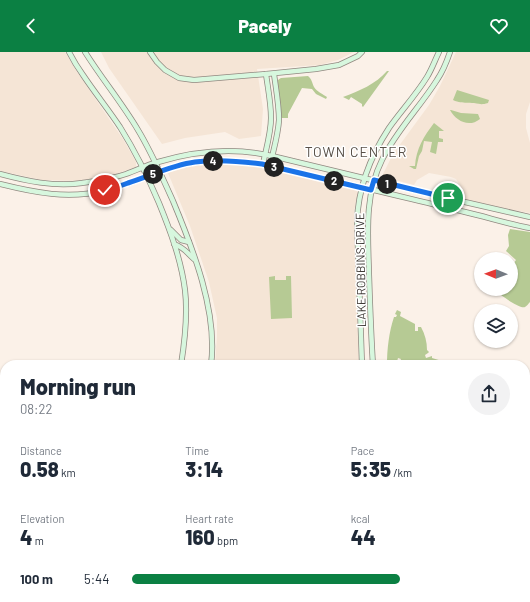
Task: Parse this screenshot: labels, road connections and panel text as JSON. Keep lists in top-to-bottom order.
{
  "streets": {
    "street": ["LAKE ROBBINS DRIVE"]
  },
  "districts": ["TOWN CENTER"],
  "north": "left",
  "page": {
    "header": "Pacely",
    "pins": [
      "4",
      "3",
      "5",
      "2",
      "1"
    ],
    "heading": ["Morning run", "08:22"],
    "stats": [
      ["Distance", "0.58 km"],
      ["Time", "3:14"],
      ["Pace", "5:35 /km"],
      ["Elevation", "4 m"],
      ["Heart rate", "160 bpm"],
      ["kcal", "44"]
    ],
    "list": [
      {
        "name": "100 m",
        "note": "5:44"
      }
    ]
  }
}
